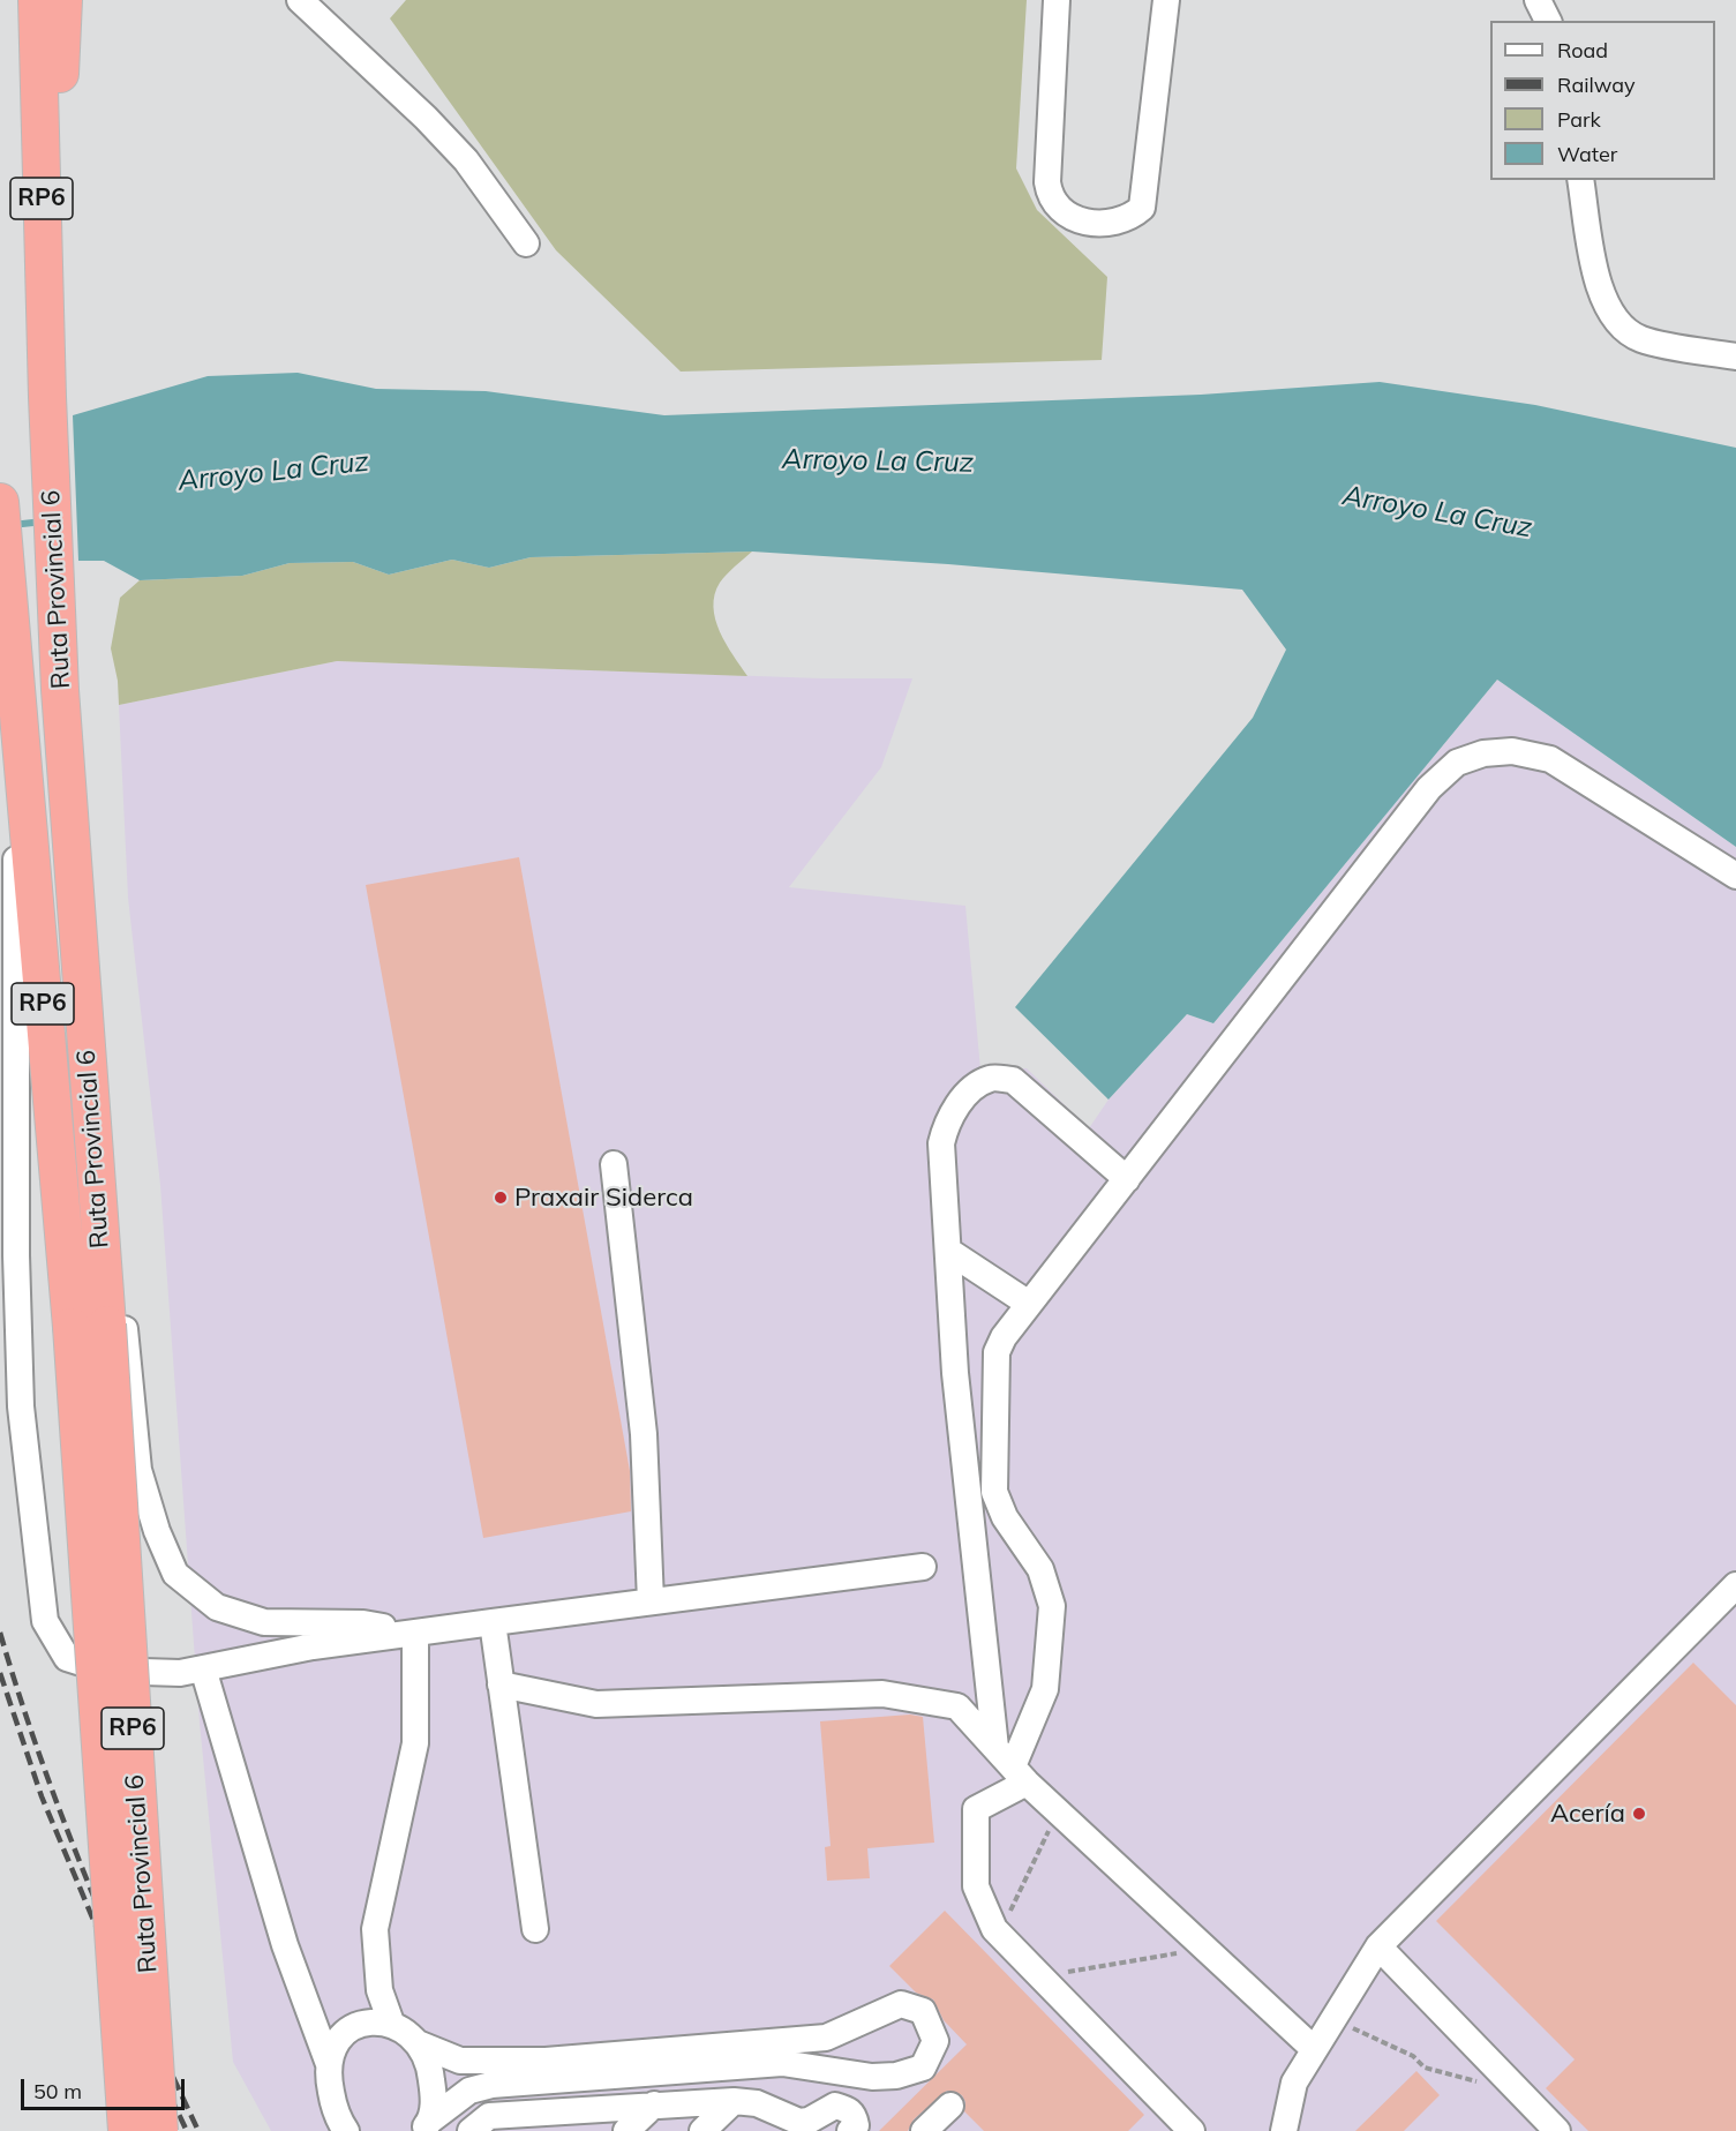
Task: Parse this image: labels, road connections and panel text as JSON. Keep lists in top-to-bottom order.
{
  "streets": {
    "highway": ["RP6", "Ruta Provincial 6"]
  },
  "water": ["Arroyo La Cruz"],
  "places": ["Praxair Siderca", "Acería"],
  "legend": [
    "Road",
    "Railway",
    "Park",
    "Water"
  ],
  "scale_bar": "50 m"
}
